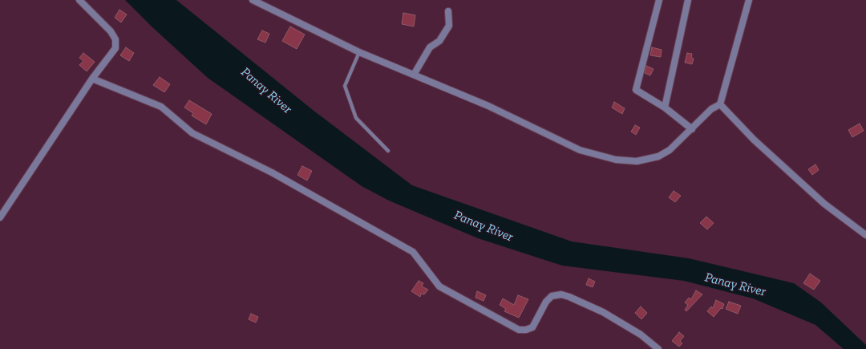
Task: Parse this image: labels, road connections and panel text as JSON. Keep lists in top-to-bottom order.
{
  "water": ["Panay River"]
}
